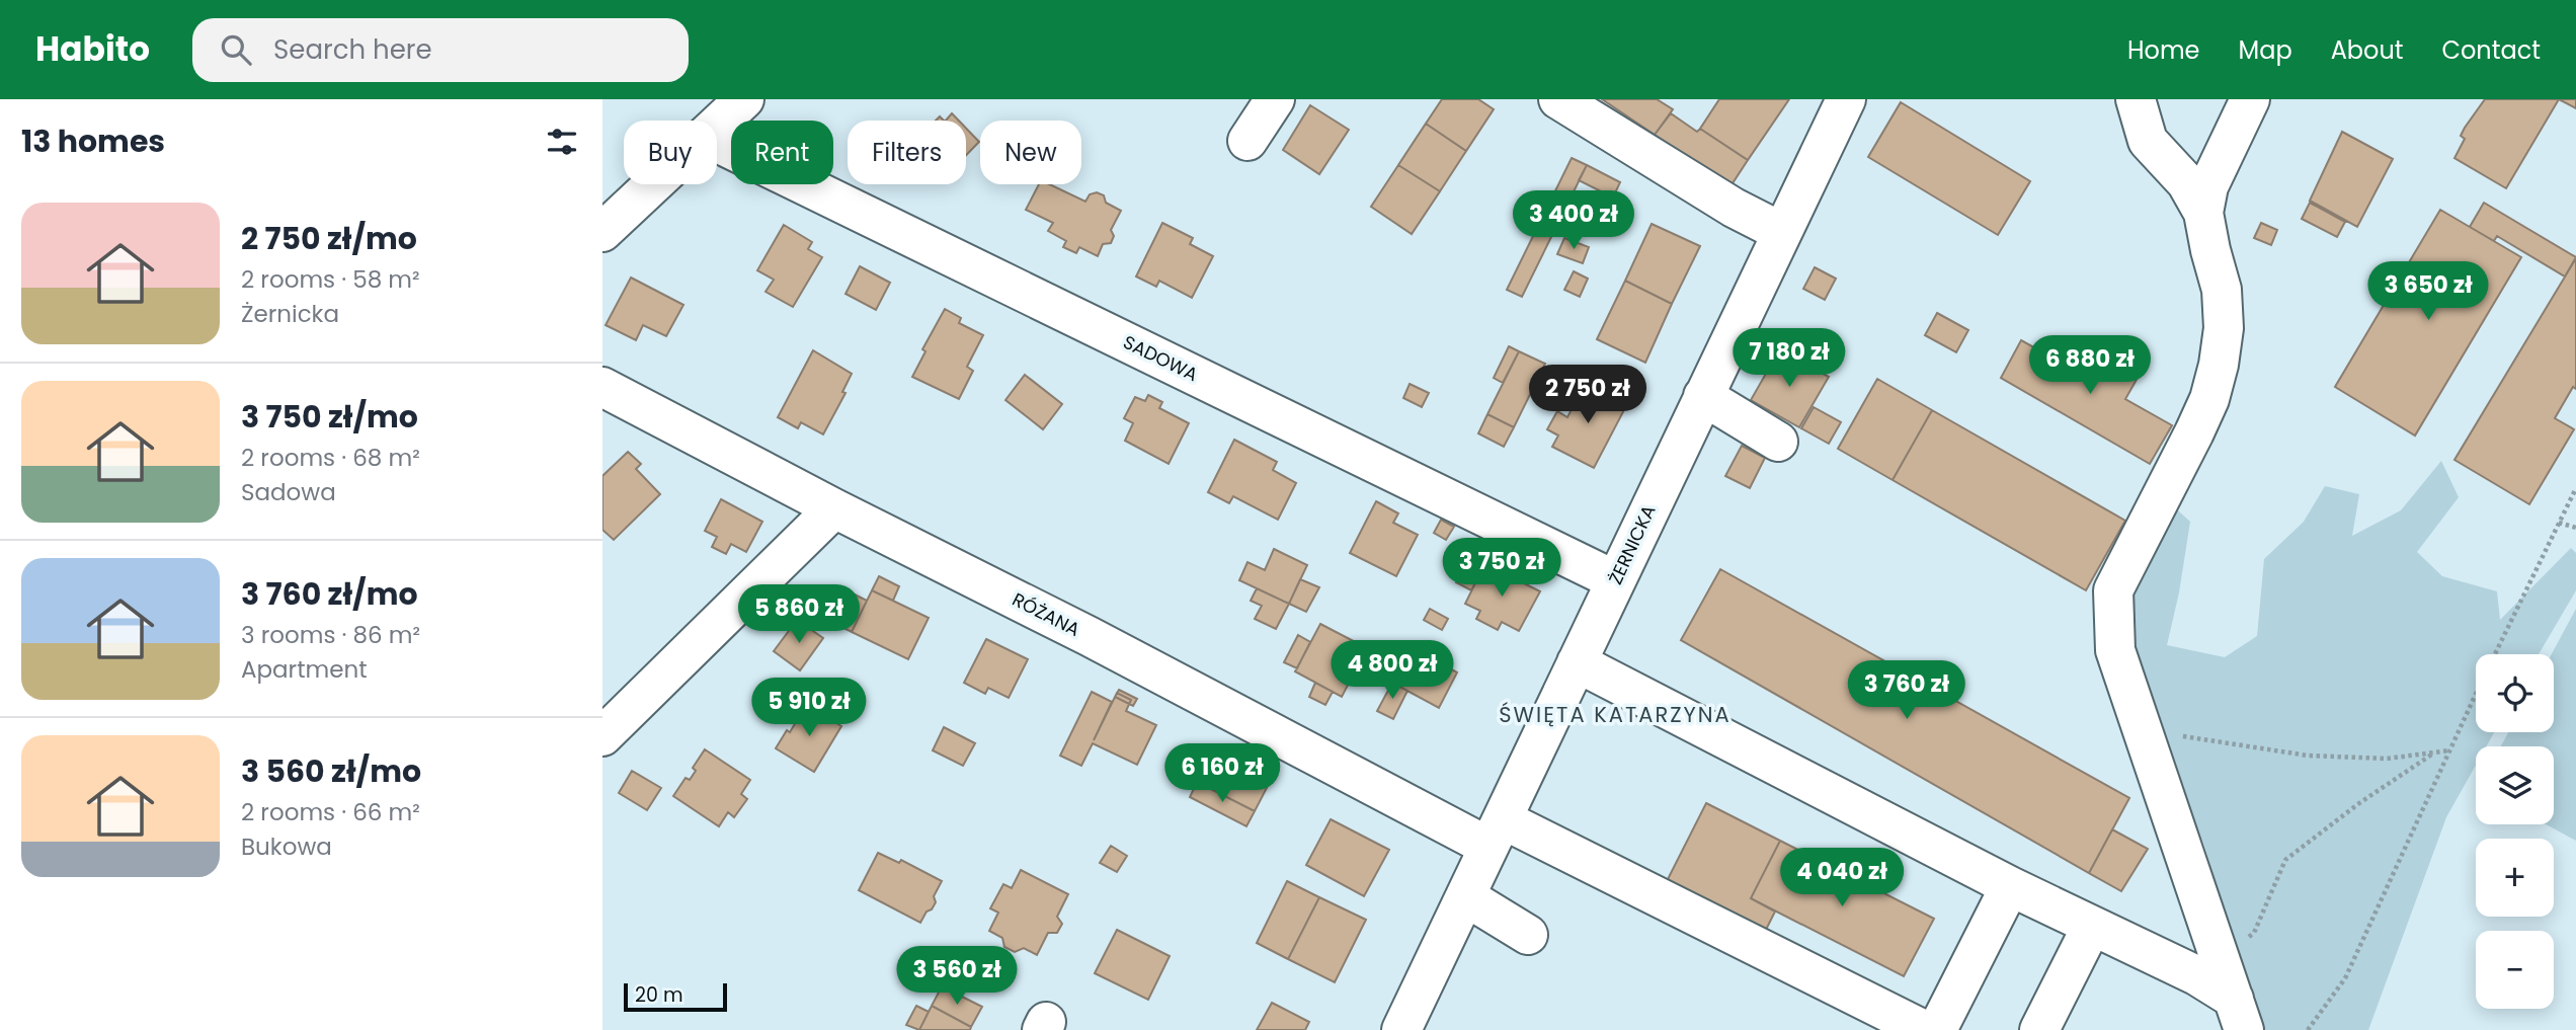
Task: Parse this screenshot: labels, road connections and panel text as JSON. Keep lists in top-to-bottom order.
{
  "streets": {
    "street": ["SADOWA", "ŻERNICKA", "RÓŻANA"]
  },
  "crossings": [
    ["SADOWA", "ŻERNICKA"],
    ["ŻERNICKA", "RÓŻANA"]
  ],
  "districts": ["ŚWIĘTA KATARZYNA"],
  "scale_bar": "20 m",
  "page": {
    "header": "Habito",
    "search": "Search here",
    "nav": [
      "Home",
      "Map",
      "About",
      "Contact"
    ],
    "heading": "13 homes",
    "chip": [
      "Buy",
      "Rent",
      "Filters",
      "New"
    ],
    "list": [
      {
        "name": "2 750 zł/mo",
        "note": "2 rooms · 58 m² · Żernicka"
      },
      {
        "name": "3 750 zł/mo",
        "note": "2 rooms · 68 m² · Sadowa"
      },
      {
        "name": "3 760 zł/mo",
        "note": "3 rooms · 86 m² · Apartment"
      },
      {
        "name": "3 560 zł/mo",
        "note": "2 rooms · 66 m² · Bukowa"
      }
    ],
    "price": [
      "3 400 zł",
      "3 650 zł",
      "7 180 zł",
      "6 880 zł",
      "2 750 zł",
      "3 750 zł",
      "5 860 zł",
      "4 800 zł",
      "3 760 zł",
      "5 910 zł",
      "6 160 zł",
      "4 040 zł",
      "3 560 zł"
    ],
    "map_buttons": ["+", "−"],
    "scale": "20 m"
  }
}
